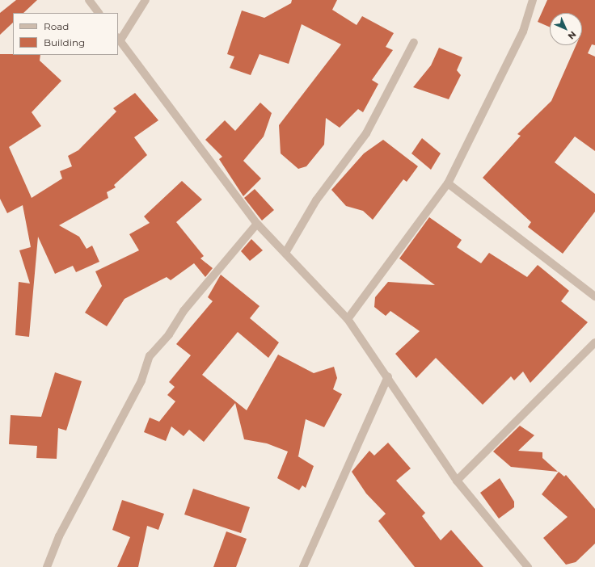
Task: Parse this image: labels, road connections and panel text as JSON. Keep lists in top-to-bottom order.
{
  "legend": ["Road", "Building"],
  "north": "bottom right"
}
